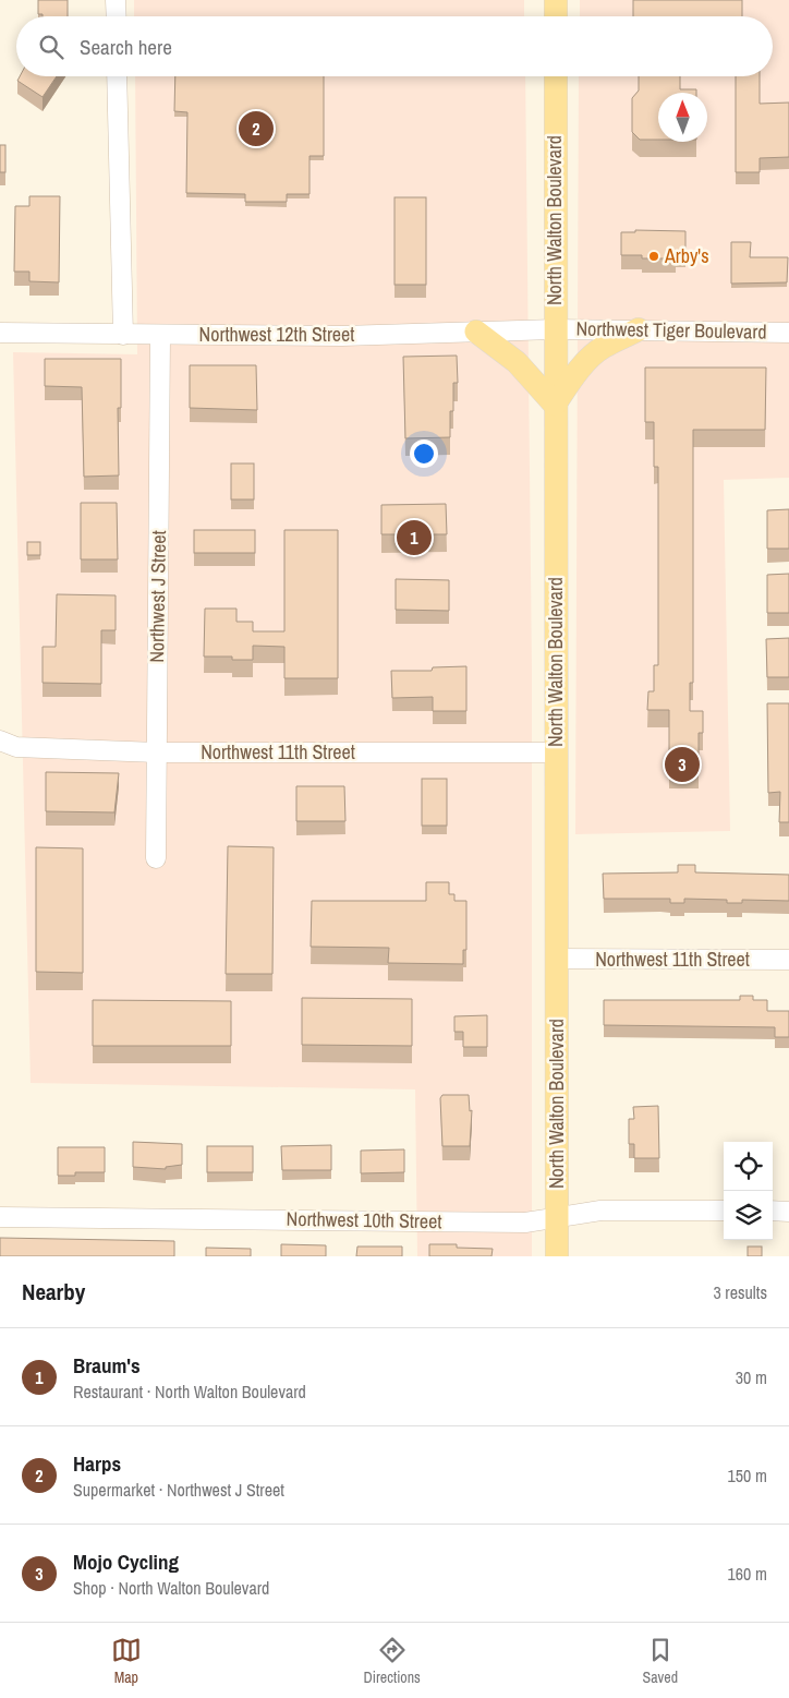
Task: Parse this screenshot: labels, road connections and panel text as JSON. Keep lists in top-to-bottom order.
{
  "streets": {
    "main road": ["North Walton Boulevard"],
    "street": [
      "Northwest Tiger Boulevard",
      "Northwest 12th Street",
      "Northwest J Street",
      "Northwest 11th Street",
      "Northwest 10th Street"
    ]
  },
  "crossings": [
    ["North Walton Boulevard", "Northwest Tiger Boulevard"],
    ["North Walton Boulevard", "Northwest 12th Street"],
    ["North Walton Boulevard", "Northwest 11th Street"],
    ["North Walton Boulevard", "Northwest 10th Street"],
    ["Northwest Tiger Boulevard", "Northwest 12th Street"],
    ["Northwest 12th Street", "Northwest J Street"],
    ["Northwest J Street", "Northwest 11th Street"]
  ],
  "places": ["Arby's"],
  "north": "top",
  "page": {
    "search": "Search here",
    "pins": ["2", "1", "3"],
    "heading": ["Nearby", "3 results"],
    "list": [
      {
        "mark": "1",
        "name": "Braum's",
        "note": "Restaurant · North Walton Boulevard",
        "value": "30 m"
      },
      {
        "mark": "2",
        "name": "Harps",
        "note": "Supermarket · Northwest J Street",
        "value": "150 m"
      },
      {
        "mark": "3",
        "name": "Mojo Cycling",
        "note": "Shop · North Walton Boulevard",
        "value": "160 m"
      }
    ],
    "nav": ["Map", "Directions", "Saved"]
  }
}
